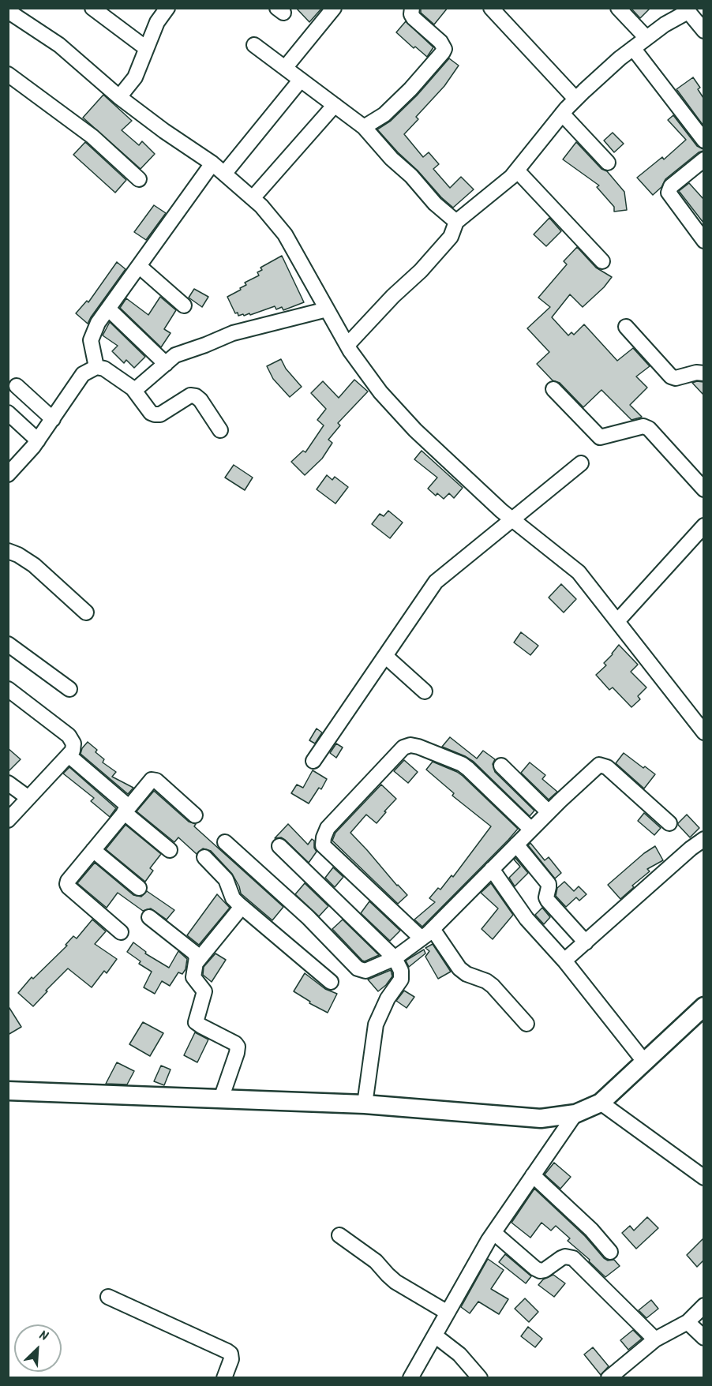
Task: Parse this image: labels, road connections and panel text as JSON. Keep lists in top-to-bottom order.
{
  "north": "top right"
}
